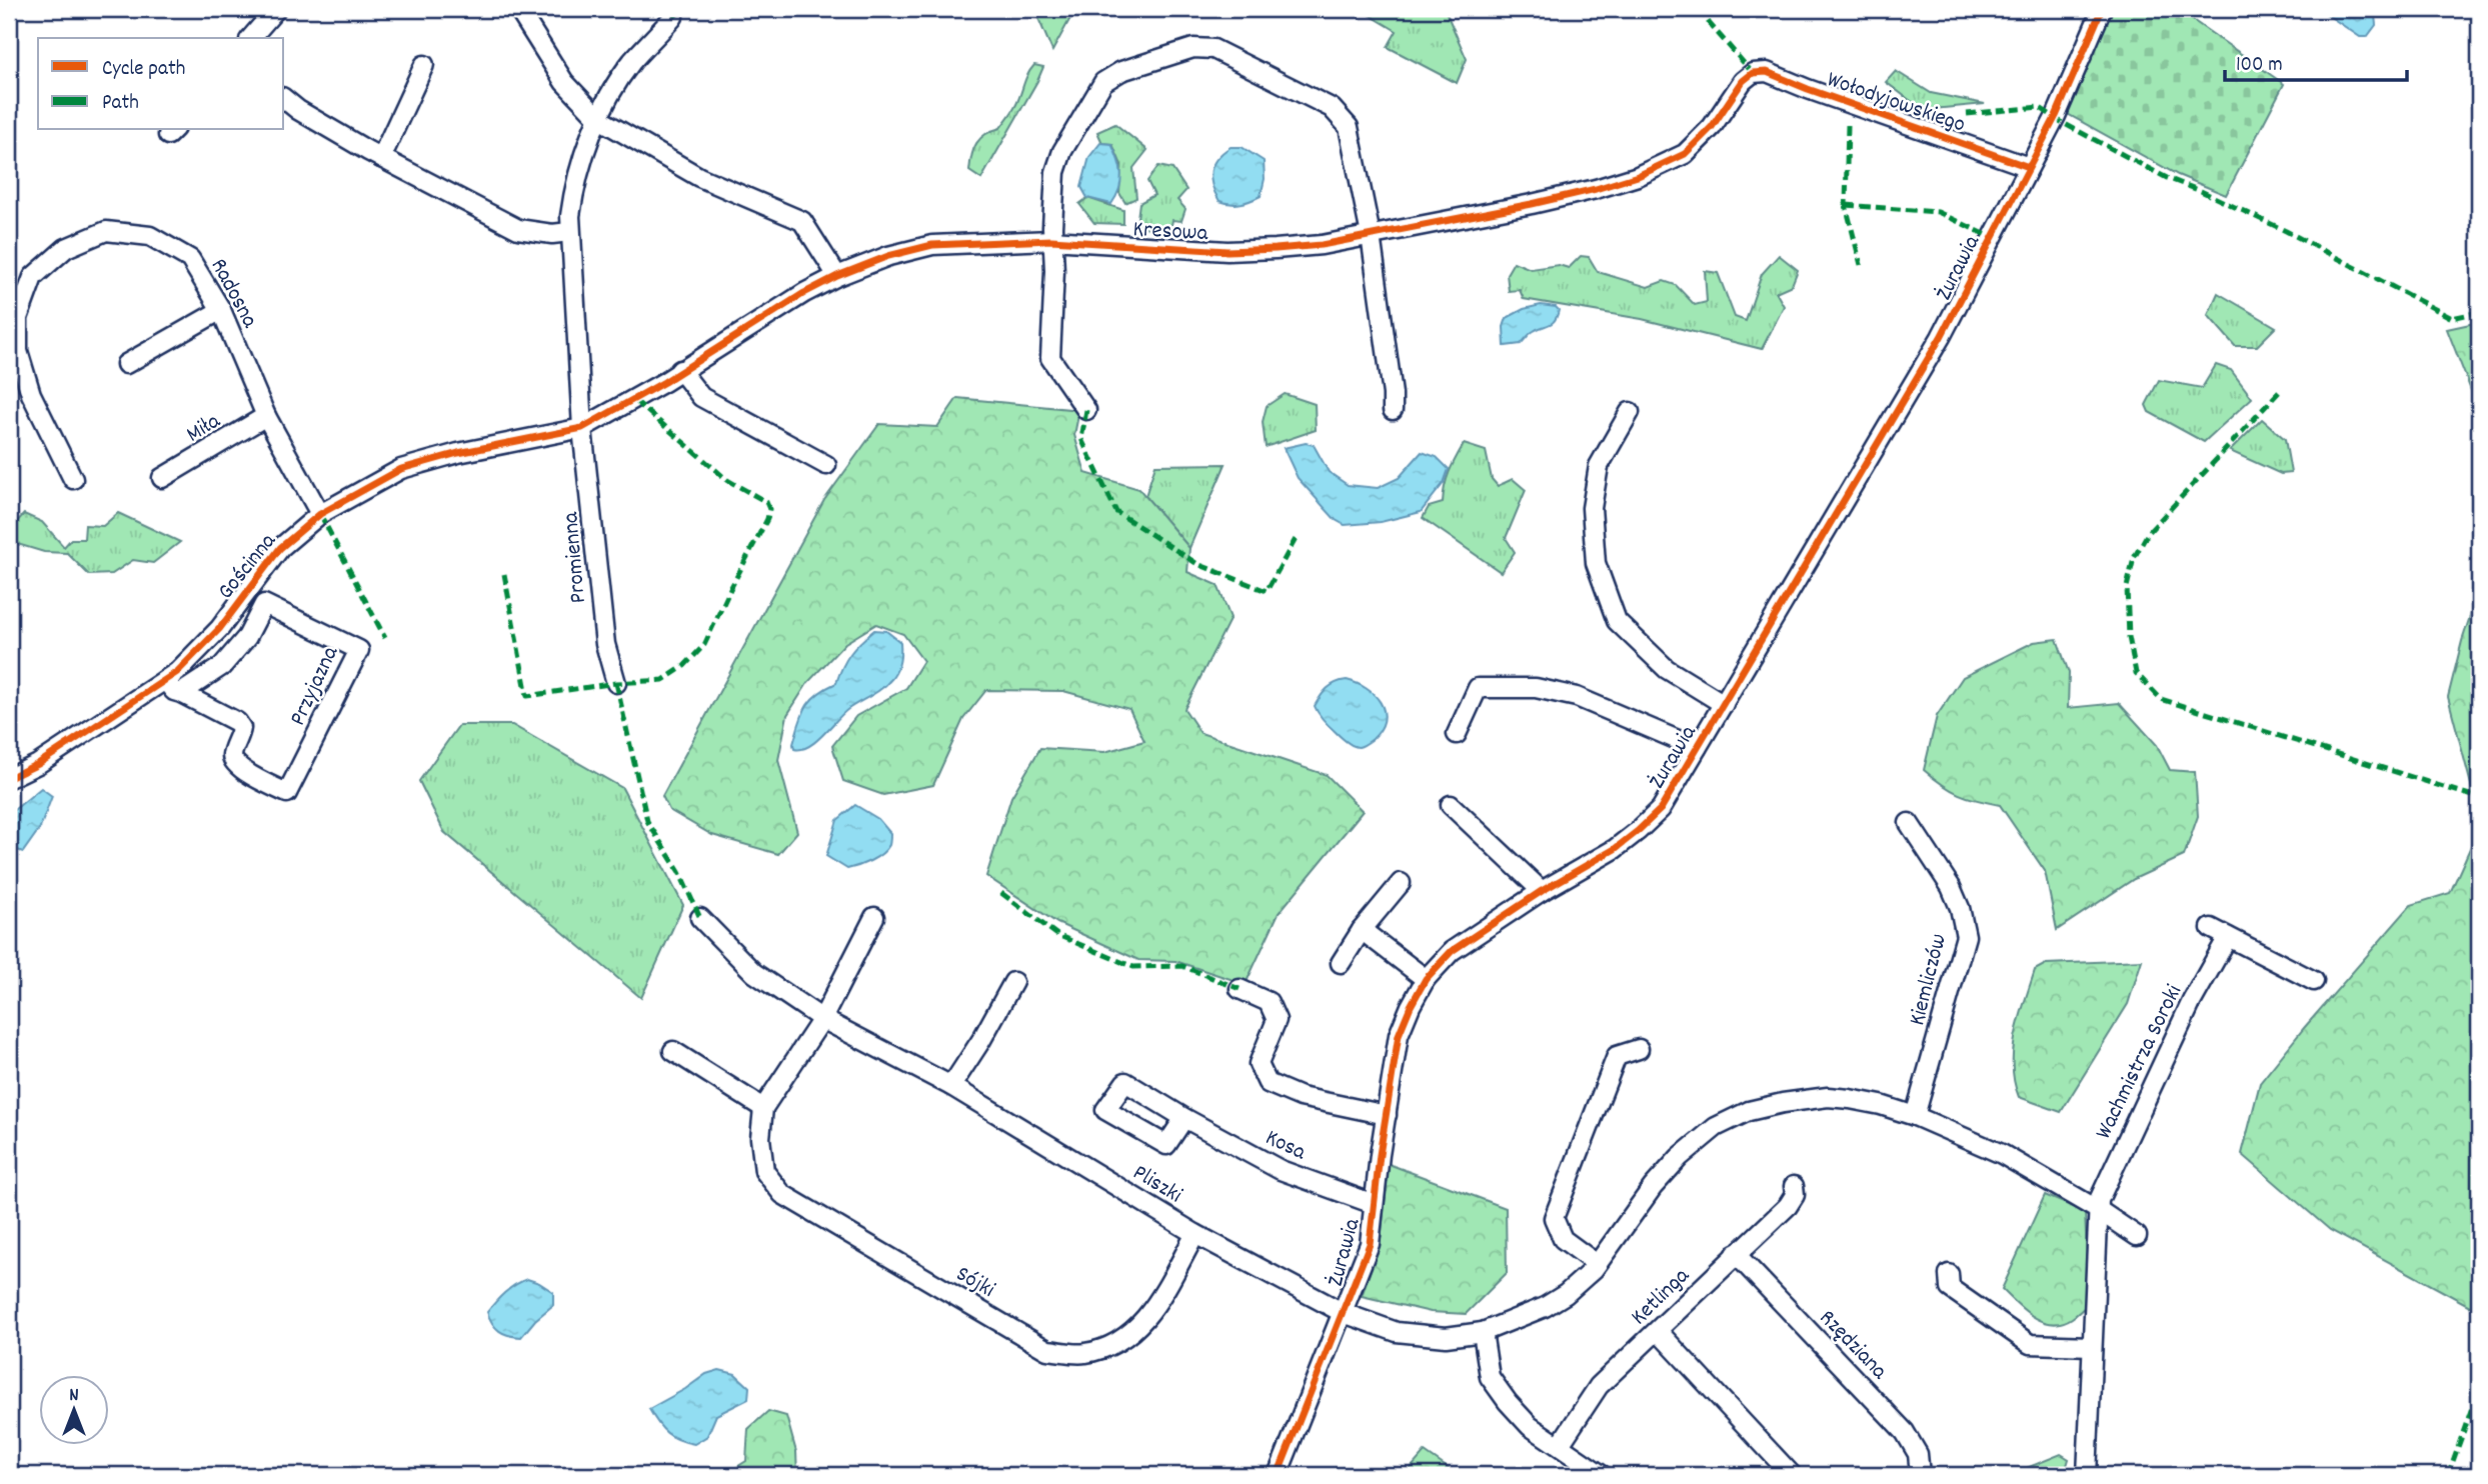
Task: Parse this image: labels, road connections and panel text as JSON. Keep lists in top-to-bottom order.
{
  "streets": {
    "street": [
      "Wołodyjowskiego",
      "Kresowa",
      "Żurawia",
      "Radosna",
      "Miła",
      "Promienna",
      "Gościnna",
      "Przyjazna",
      "Kiemliczów",
      "Wachmistrza Soroki",
      "Kosa",
      "Pliszki",
      "Sójki",
      "Ketlinga",
      "Rzędziana"
    ]
  },
  "crossings": [
    ["Wołodyjowskiego", "Kresowa"],
    ["Wołodyjowskiego", "Żurawia"],
    ["Kresowa", "Promienna"],
    ["Kresowa", "Gościnna"],
    ["Żurawia", "Kosa"],
    ["Żurawia", "Pliszki"],
    ["Radosna", "Miła"],
    ["Radosna", "Gościnna"],
    ["Promienna", "Gościnna"],
    ["Gościnna", "Przyjazna"],
    ["Kiemliczów", "Pliszki"],
    ["Wachmistrza Soroki", "Pliszki"],
    ["Pliszki", "Sójki"],
    ["Ketlinga", "Rzędziana"]
  ],
  "legend": ["Cycle path", "Path"],
  "scale_bar": "100 m",
  "north": "top"
}
